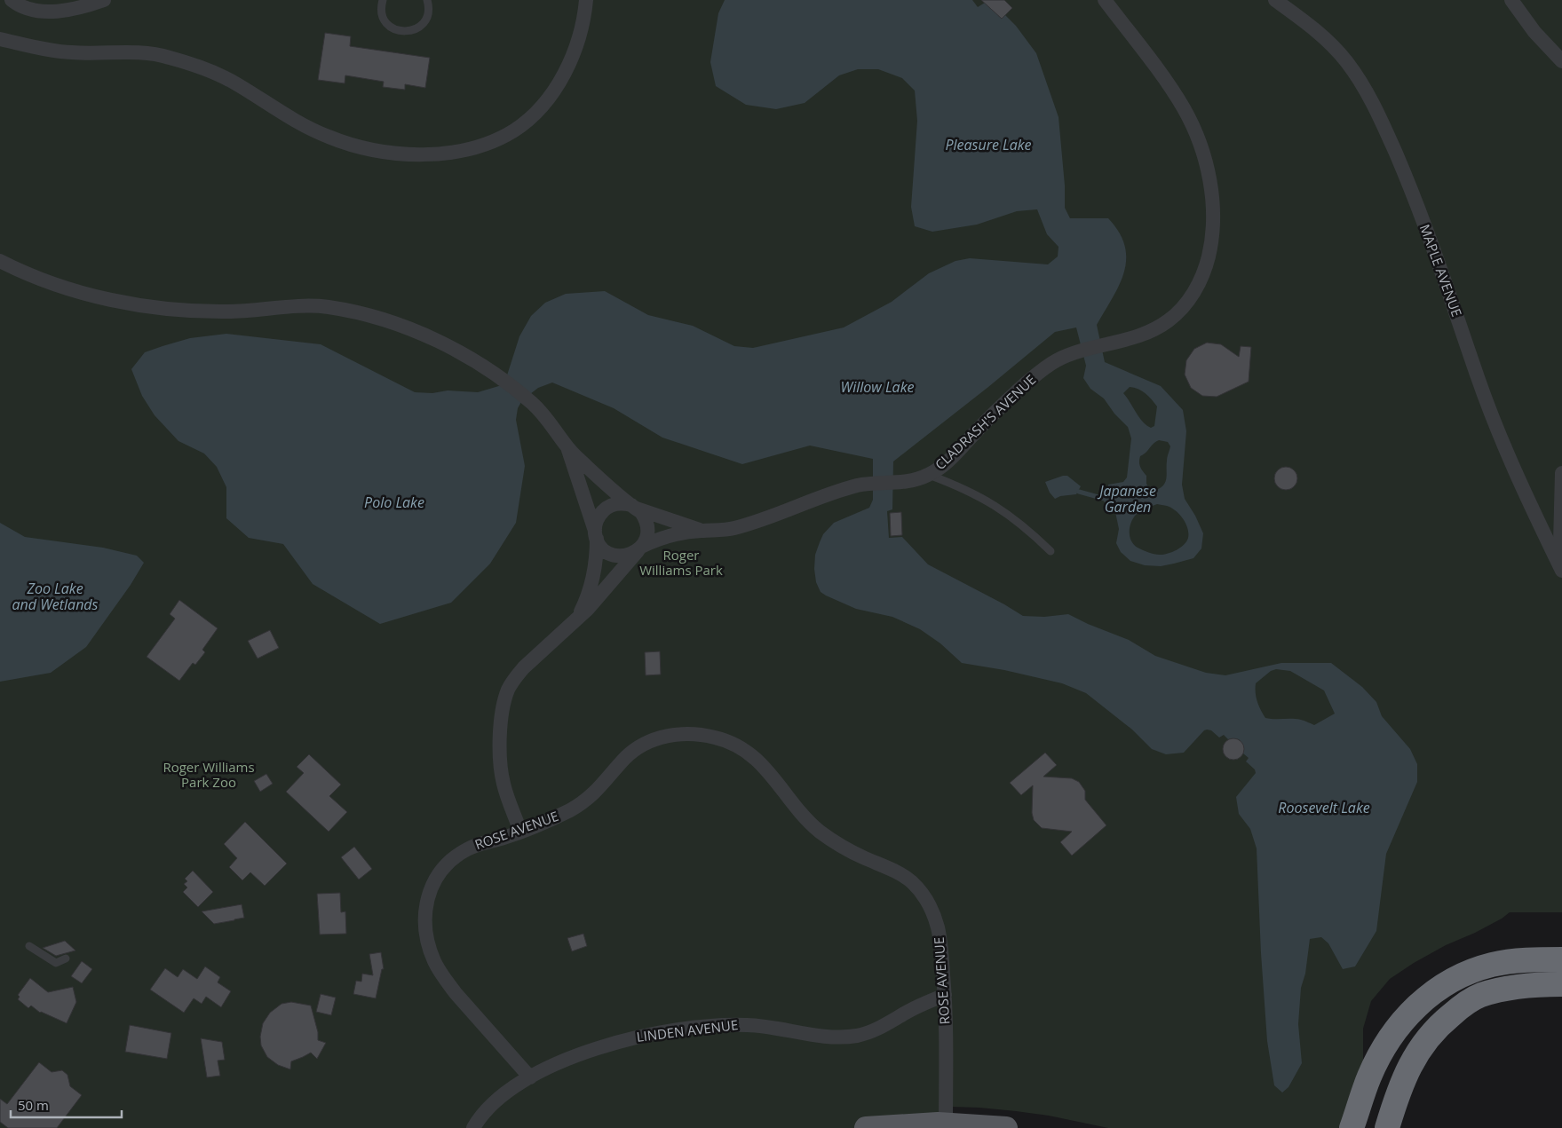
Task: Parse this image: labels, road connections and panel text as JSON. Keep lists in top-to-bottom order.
{
  "streets": {
    "street": [
      "MAPLE AVENUE",
      "CLADRASH'S AVENUE",
      "ROSE AVENUE",
      "LINDEN AVENUE"
    ]
  },
  "crossings": [
    ["ROSE AVENUE", "LINDEN AVENUE"]
  ],
  "water": [
    "Pleasure Lake",
    "Willow Lake",
    "Japanese Garden",
    "Polo Lake",
    "Zoo Lake and Wetlands",
    "Roosevelt Lake"
  ],
  "parks": ["Roger Williams Park", "Roger Williams Park Zoo"],
  "scale_bar": "50 m"
}
